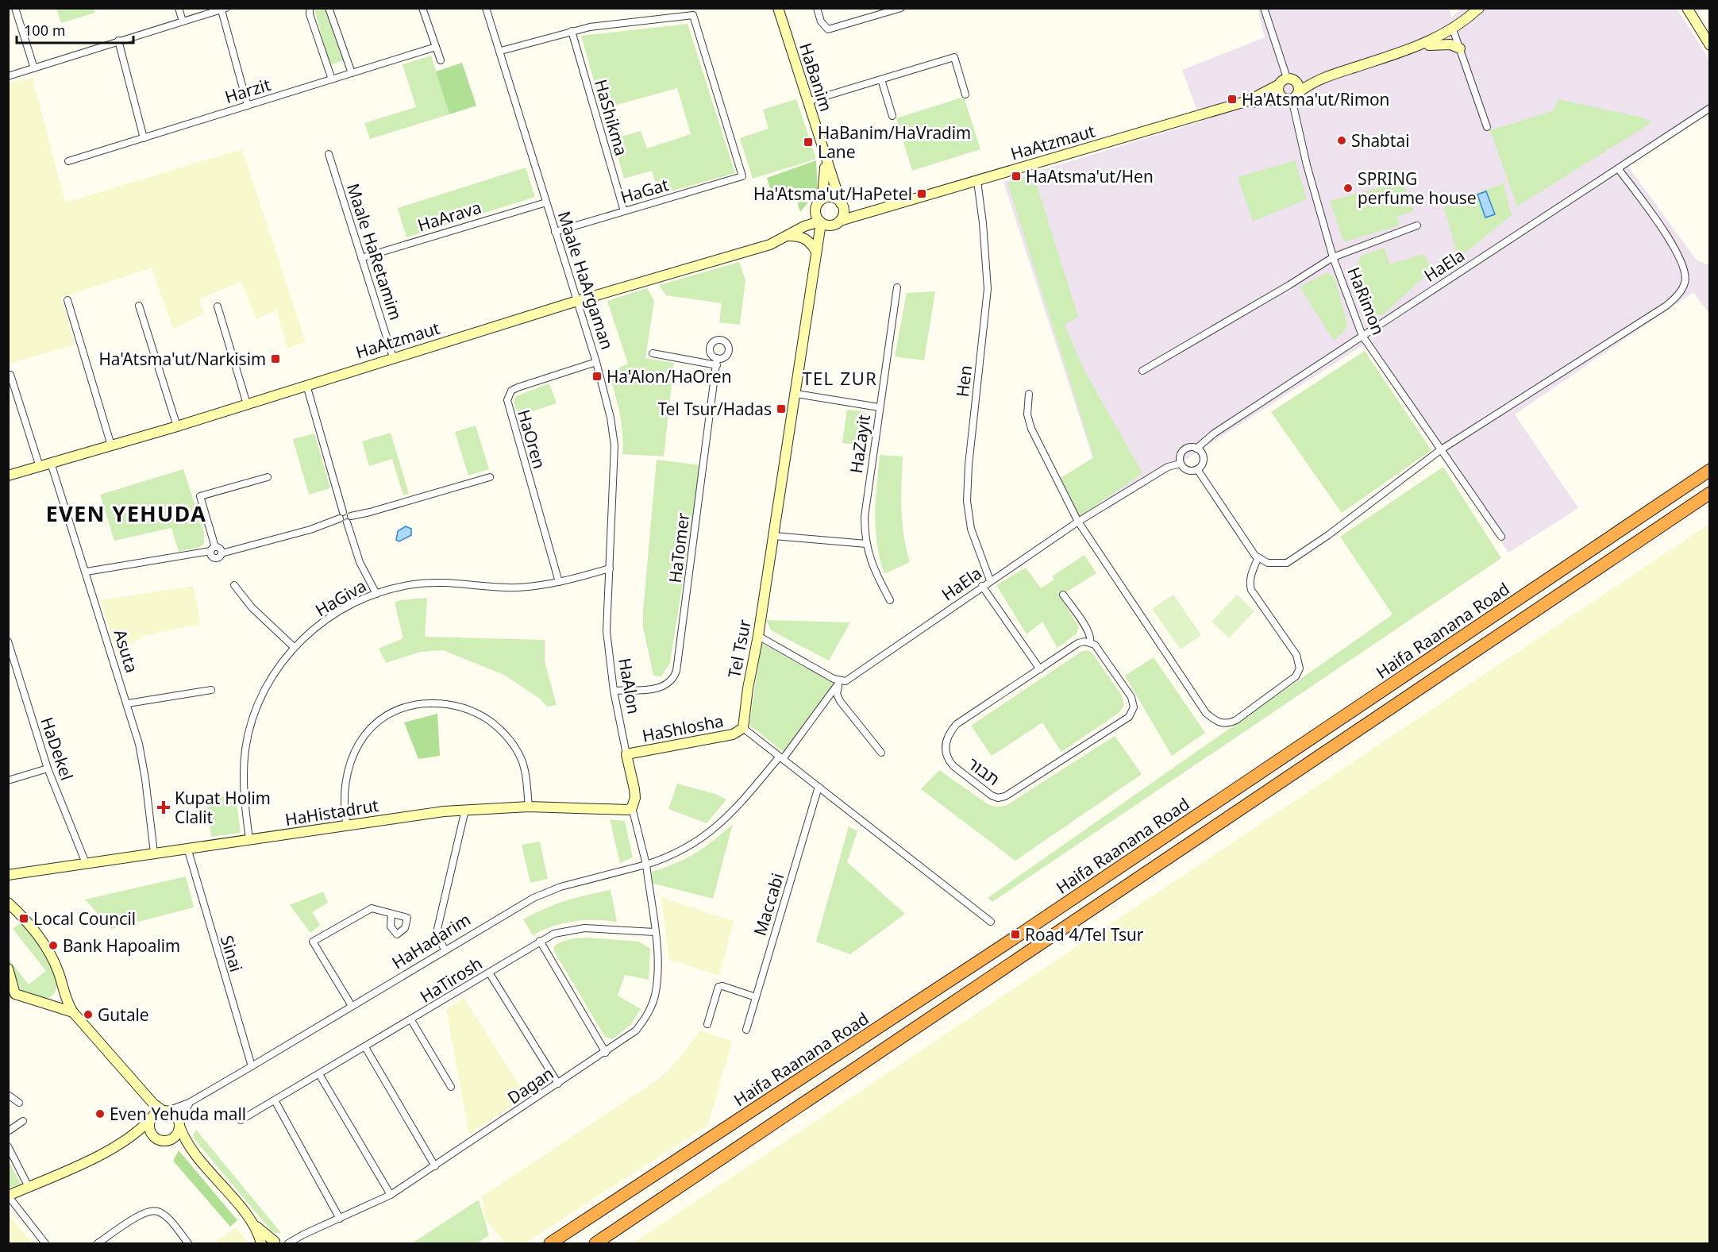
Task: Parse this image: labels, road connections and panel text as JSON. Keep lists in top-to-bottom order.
{
  "streets": {
    "highway": ["Haifa Raanana Road"],
    "street": [
      "HaBanim",
      "Harzit",
      "HaShikma",
      "HaAtzmaut",
      "HaGat",
      "HaArava",
      "Maale HaRetamim",
      "HaEla",
      "Maale HaArgaman",
      "HaRimon",
      "Hen",
      "HaOren",
      "HaZayit",
      "HaTomer",
      "HaGiva",
      "Tel Tsur",
      "Asuta",
      "HaAlon",
      "HaShlosha",
      "HaDekel",
      "תבור",
      "HaHistadrut",
      "Maccabi",
      "HaHadarim",
      "Sinai",
      "HaTirosh",
      "Dagan"
    ]
  },
  "crossings": [
    ["HaBanim", "HaAtzmaut"],
    ["HaBanim", "Tel Tsur"],
    ["HaShikma", "HaGat"],
    ["HaAtzmaut", "Maale HaRetamim"],
    ["HaAtzmaut", "Maale HaArgaman"],
    ["HaAtzmaut", "HaRimon"],
    ["HaAtzmaut", "Hen"],
    ["HaAtzmaut", "Tel Tsur"],
    ["HaAtzmaut", "Asuta"],
    ["HaGat", "Maale HaArgaman"],
    ["HaArava", "Maale HaRetamim"],
    ["HaArava", "Maale HaArgaman"],
    ["HaEla", "HaRimon"],
    ["HaEla", "Hen"],
    ["HaEla", "HaHadarim"],
    ["Maale HaArgaman", "HaOren"],
    ["Maale HaArgaman", "HaGiva"],
    ["Maale HaArgaman", "HaAlon"],
    ["HaOren", "HaGiva"],
    ["HaTomer", "HaAlon"],
    ["HaGiva", "HaAlon"],
    ["HaGiva", "HaHistadrut"],
    ["Tel Tsur", "HaShlosha"],
    ["Asuta", "HaHistadrut"],
    ["HaAlon", "HaShlosha"],
    ["HaAlon", "HaHistadrut"],
    ["HaDekel", "HaHistadrut"],
    ["HaHistadrut", "Sinai"],
    ["HaHadarim", "Sinai"],
    ["HaHadarim", "Dagan"],
    ["HaTirosh", "Dagan"]
  ],
  "districts": ["TEL ZUR", "EVEN YEHUDA"],
  "places": {
    "transit": [
      "Ha'Atsma'ut/Rimon",
      "HaBanim/HaVradim Lane",
      "HaAtsma'ut/Hen",
      "Ha'Atsma'ut/HaPetel",
      "Ha'Atsma'ut/Narkisim",
      "Ha'Alon/HaOren",
      "Tel Tsur/Hadas",
      "Local Council",
      "Road 4/Tel Tsur"
    ],
    "other": [
      "Shabtai",
      "SPRING perfume house",
      "Bank Hapoalim",
      "Gutale",
      "Even Yehuda mall"
    ],
    "health": ["Kupat Holim Clalit"]
  },
  "scale_bar": "100 m"
}
